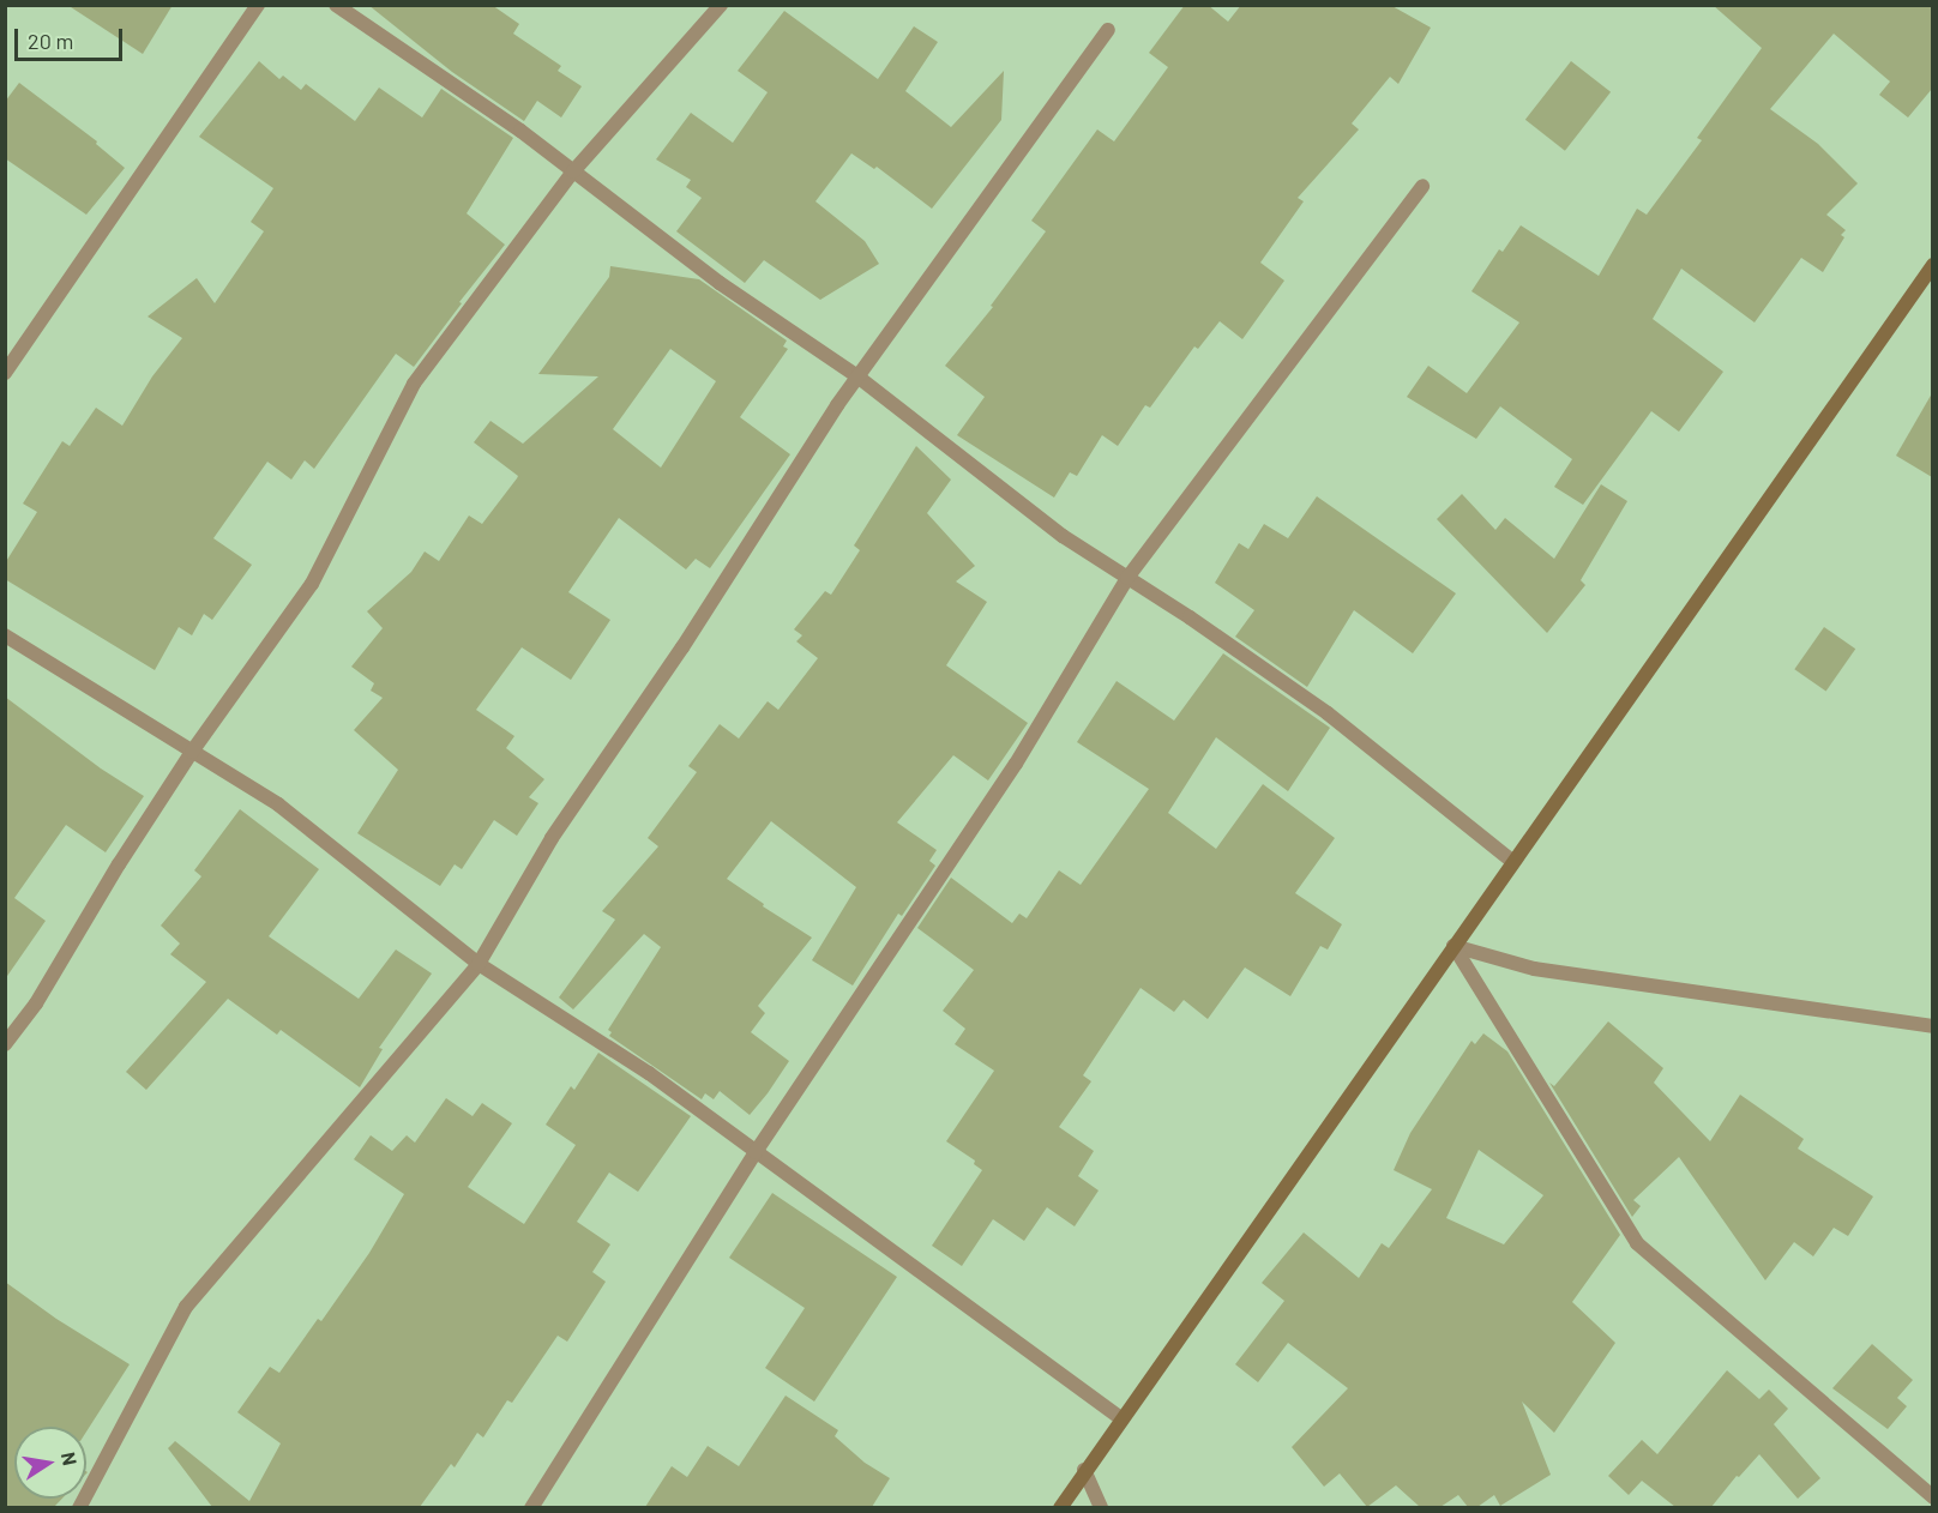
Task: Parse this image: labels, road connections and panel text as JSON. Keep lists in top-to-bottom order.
{
  "scale_bar": "20 m",
  "north": "right"
}
